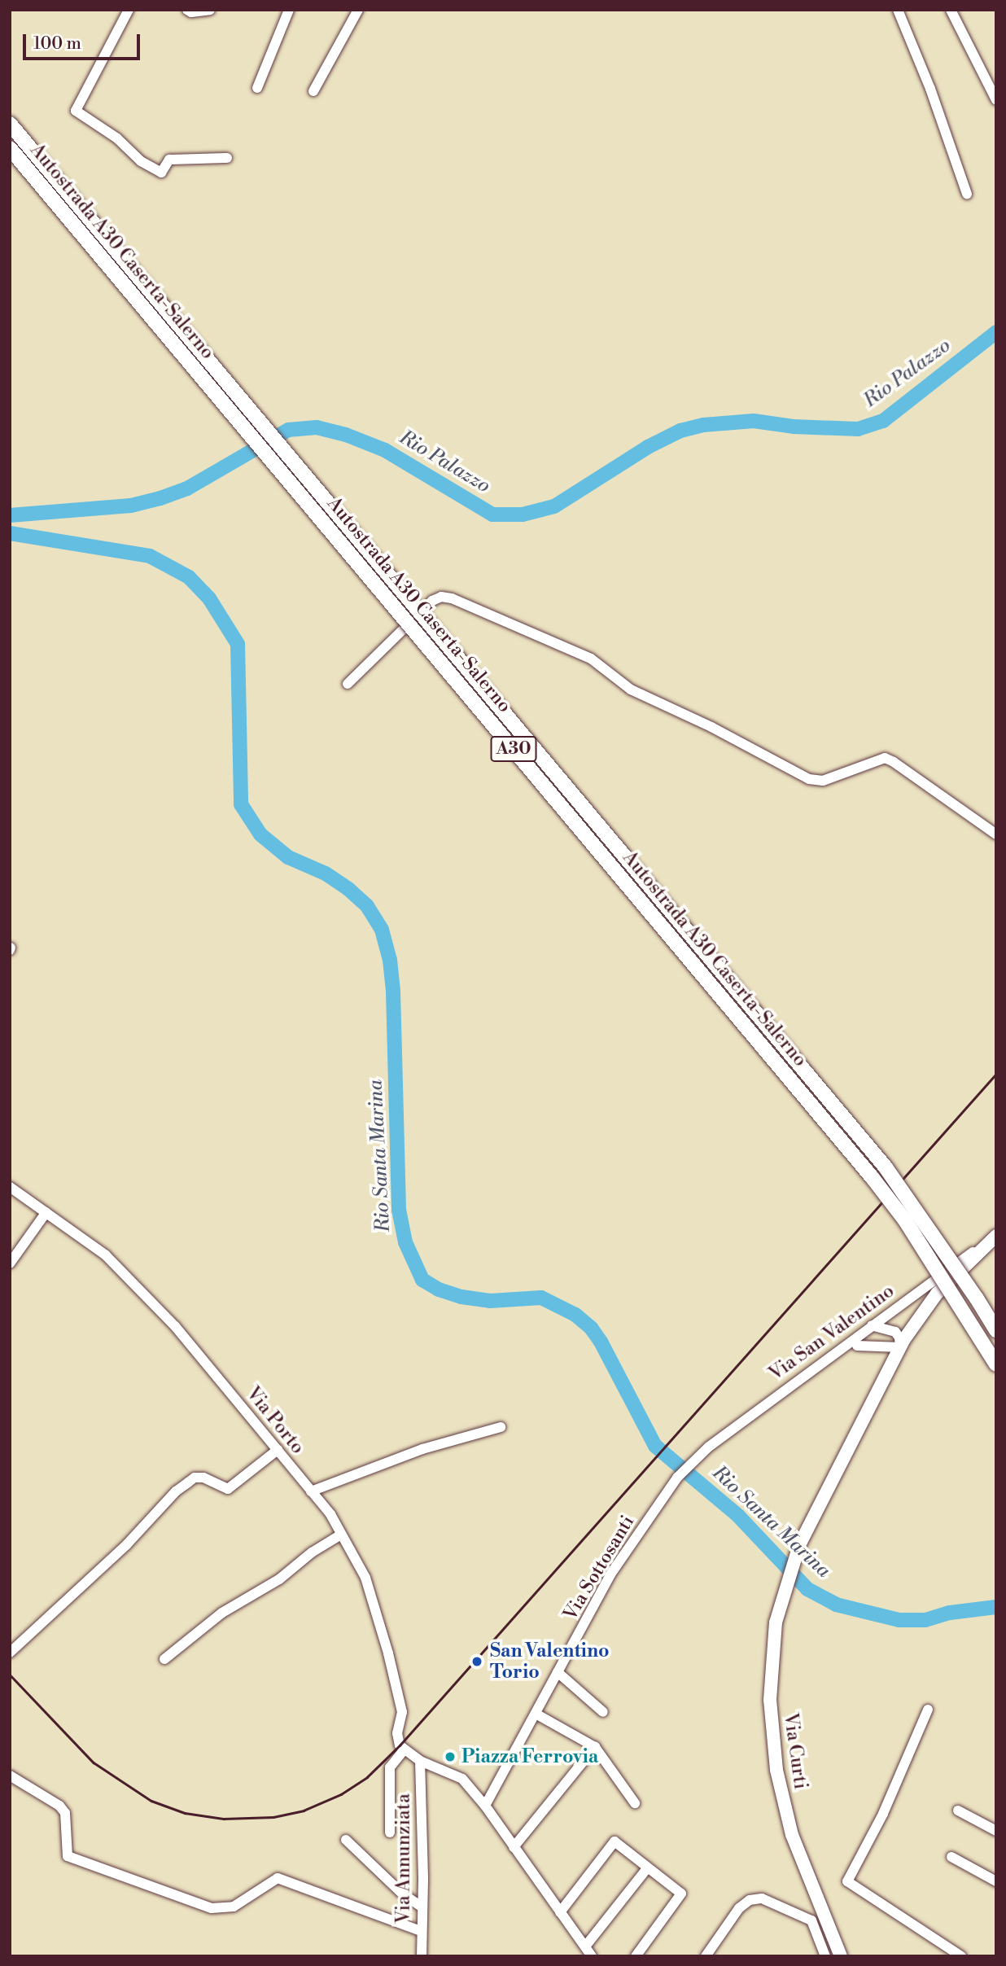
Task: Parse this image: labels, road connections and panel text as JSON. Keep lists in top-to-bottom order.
{
  "streets": {
    "highway": ["Autostrada A30 Caserta-Salerno", "A30"],
    "main road": ["Via San Valentino", "Via Curti"],
    "street": ["Via Porto", "Via Sottosanti", "Via Annunziata"]
  },
  "crossings": [
    ["Via San Valentino", "Via Sottosanti"],
    ["Via San Valentino", "Via Curti"]
  ],
  "water": ["Rio Palazzo", "Rio Santa Marina"],
  "places": ["San Valentino Torio", "Piazza Ferrovia"],
  "scale_bar": "100 m"
}
